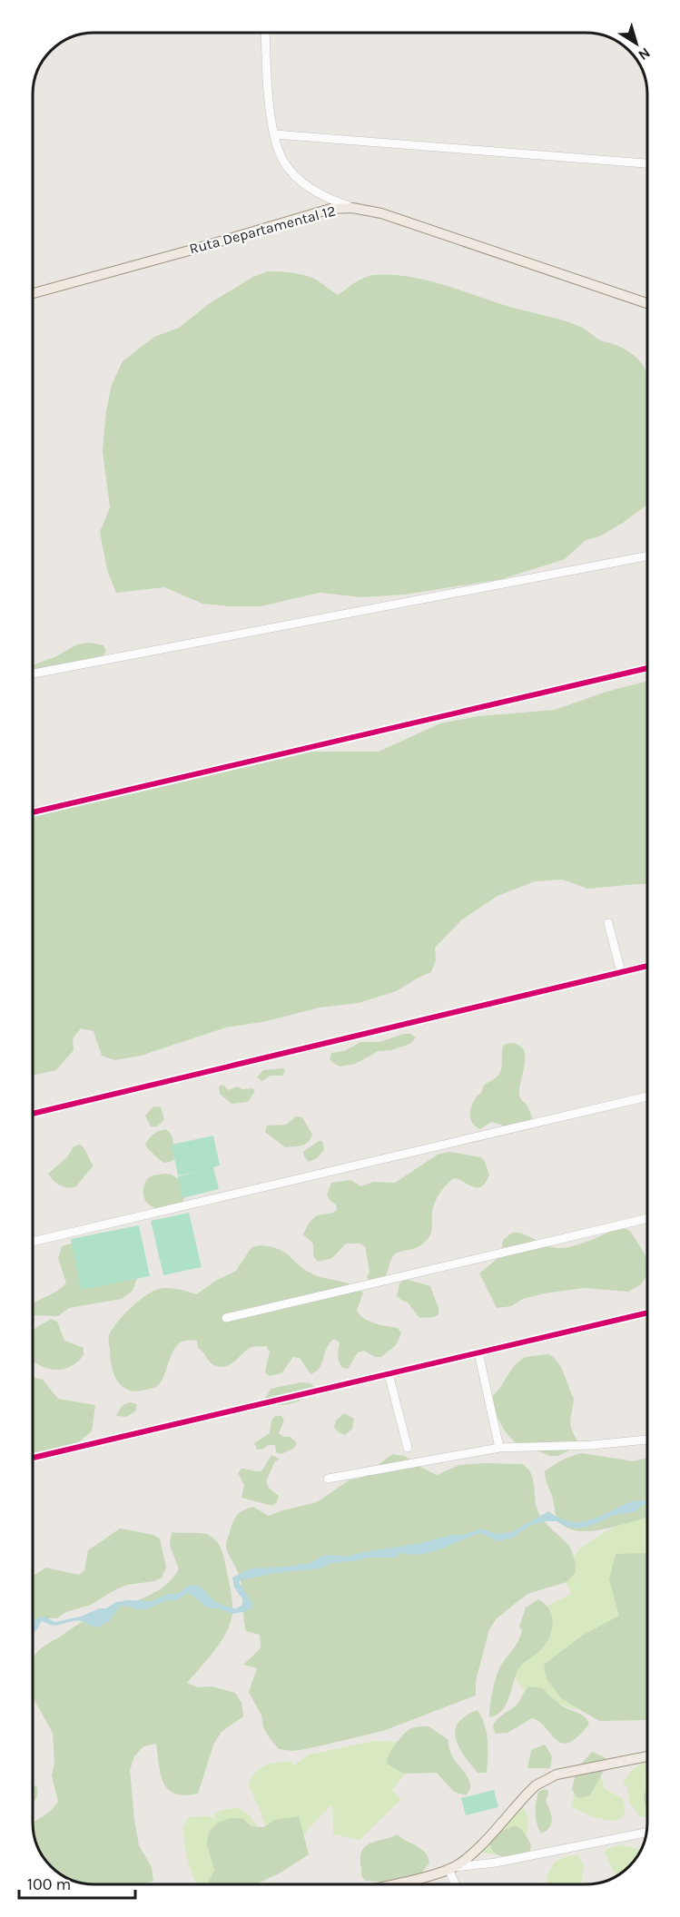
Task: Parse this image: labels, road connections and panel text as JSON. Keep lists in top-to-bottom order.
{
  "streets": {
    "main road": ["Ruta Departamental 12"]
  },
  "scale_bar": "100 m",
  "north": "bottom right"
}
